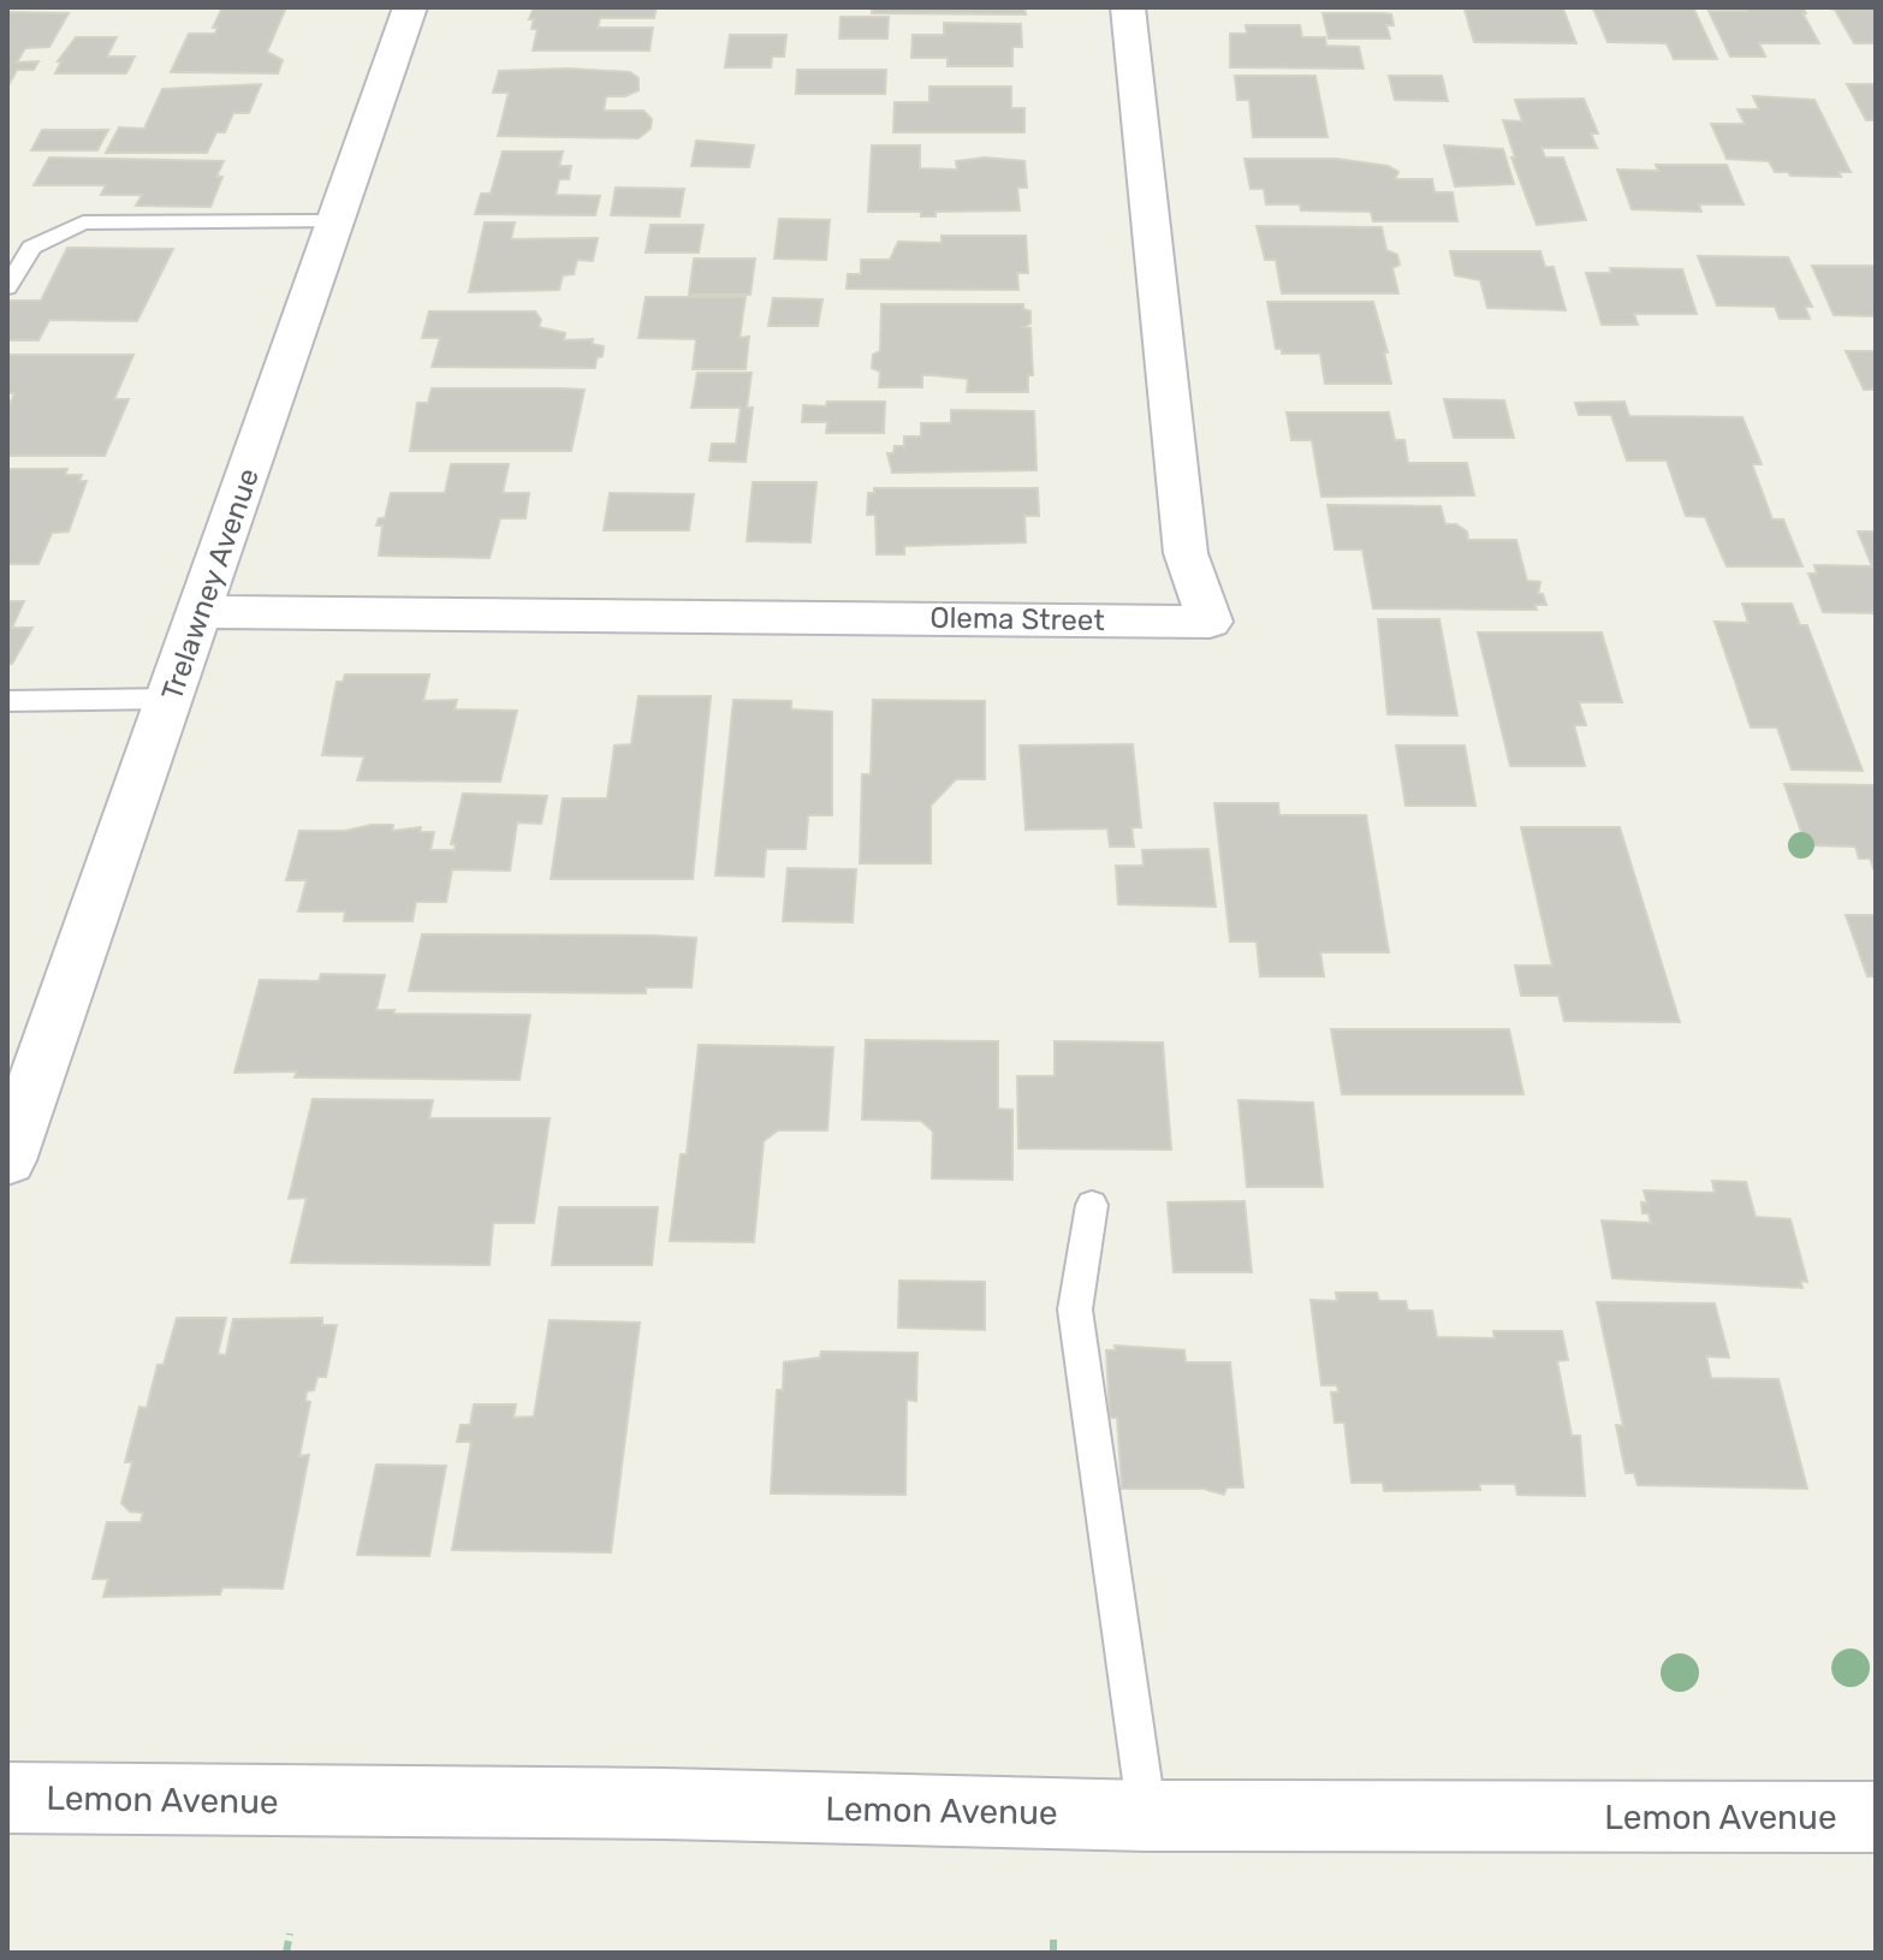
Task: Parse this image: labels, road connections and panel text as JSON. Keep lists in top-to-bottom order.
{
  "streets": {
    "street": ["Trelawney Avenue", "Olema Street", "Lemon Avenue"]
  },
  "crossings": [
    ["Trelawney Avenue", "Olema Street"]
  ]
}
